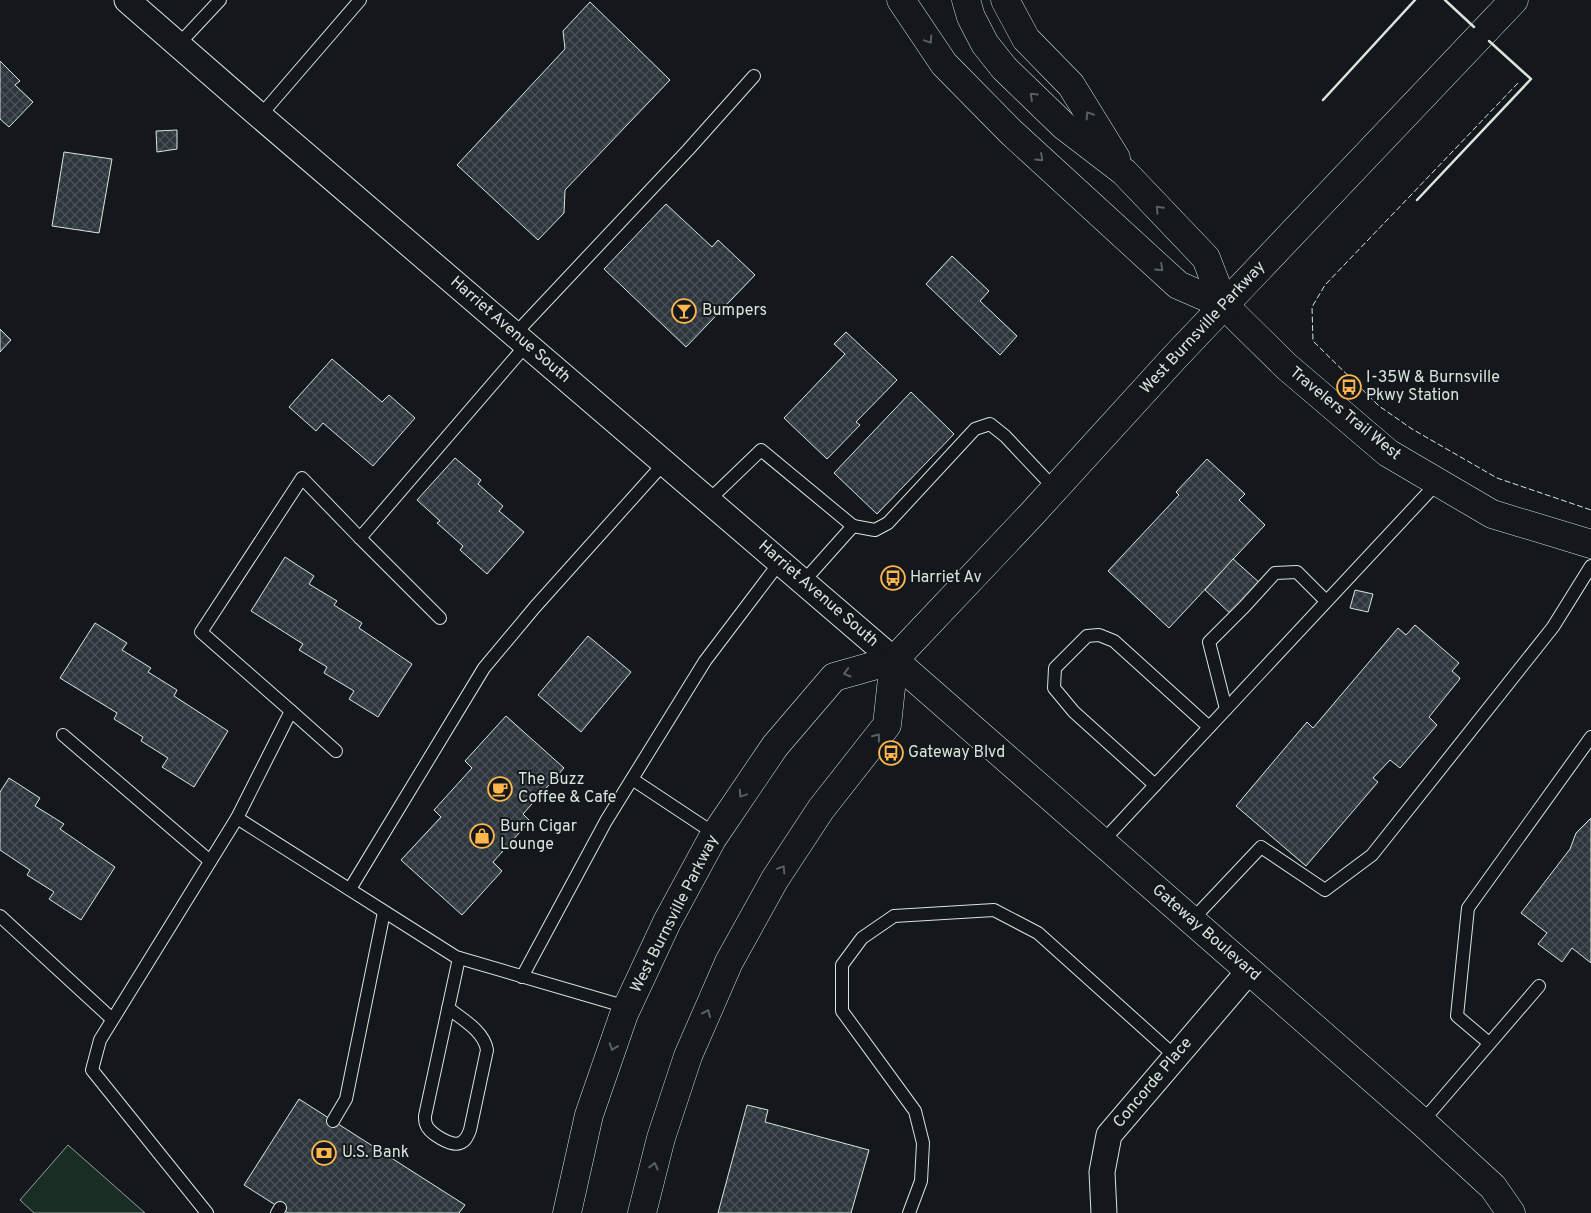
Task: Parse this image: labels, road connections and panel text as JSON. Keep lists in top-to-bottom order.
{
  "streets": {
    "main road": ["West Burnsville Parkway", "Travelers Trail West", "Gateway Boulevard"],
    "street": ["Harriet Avenue South", "Concorde Place"]
  },
  "crossings": [
    ["West Burnsville Parkway", "Harriet Avenue South"],
    ["West Burnsville Parkway", "Travelers Trail West"],
    ["West Burnsville Parkway", "Gateway Boulevard"],
    ["Harriet Avenue South", "Gateway Boulevard"],
    ["Gateway Boulevard", "Concorde Place"]
  ],
  "places": {
    "bar": ["Bumpers"],
    "bus stop": ["I-35W & Burnsville Pkwy Station", "Harriet Av", "Gateway Blvd"],
    "cafe": ["The Buzz Coffee & Cafe"],
    "shop": ["Burn Cigar Lounge"],
    "bank": ["U.S. Bank"]
  }
}
